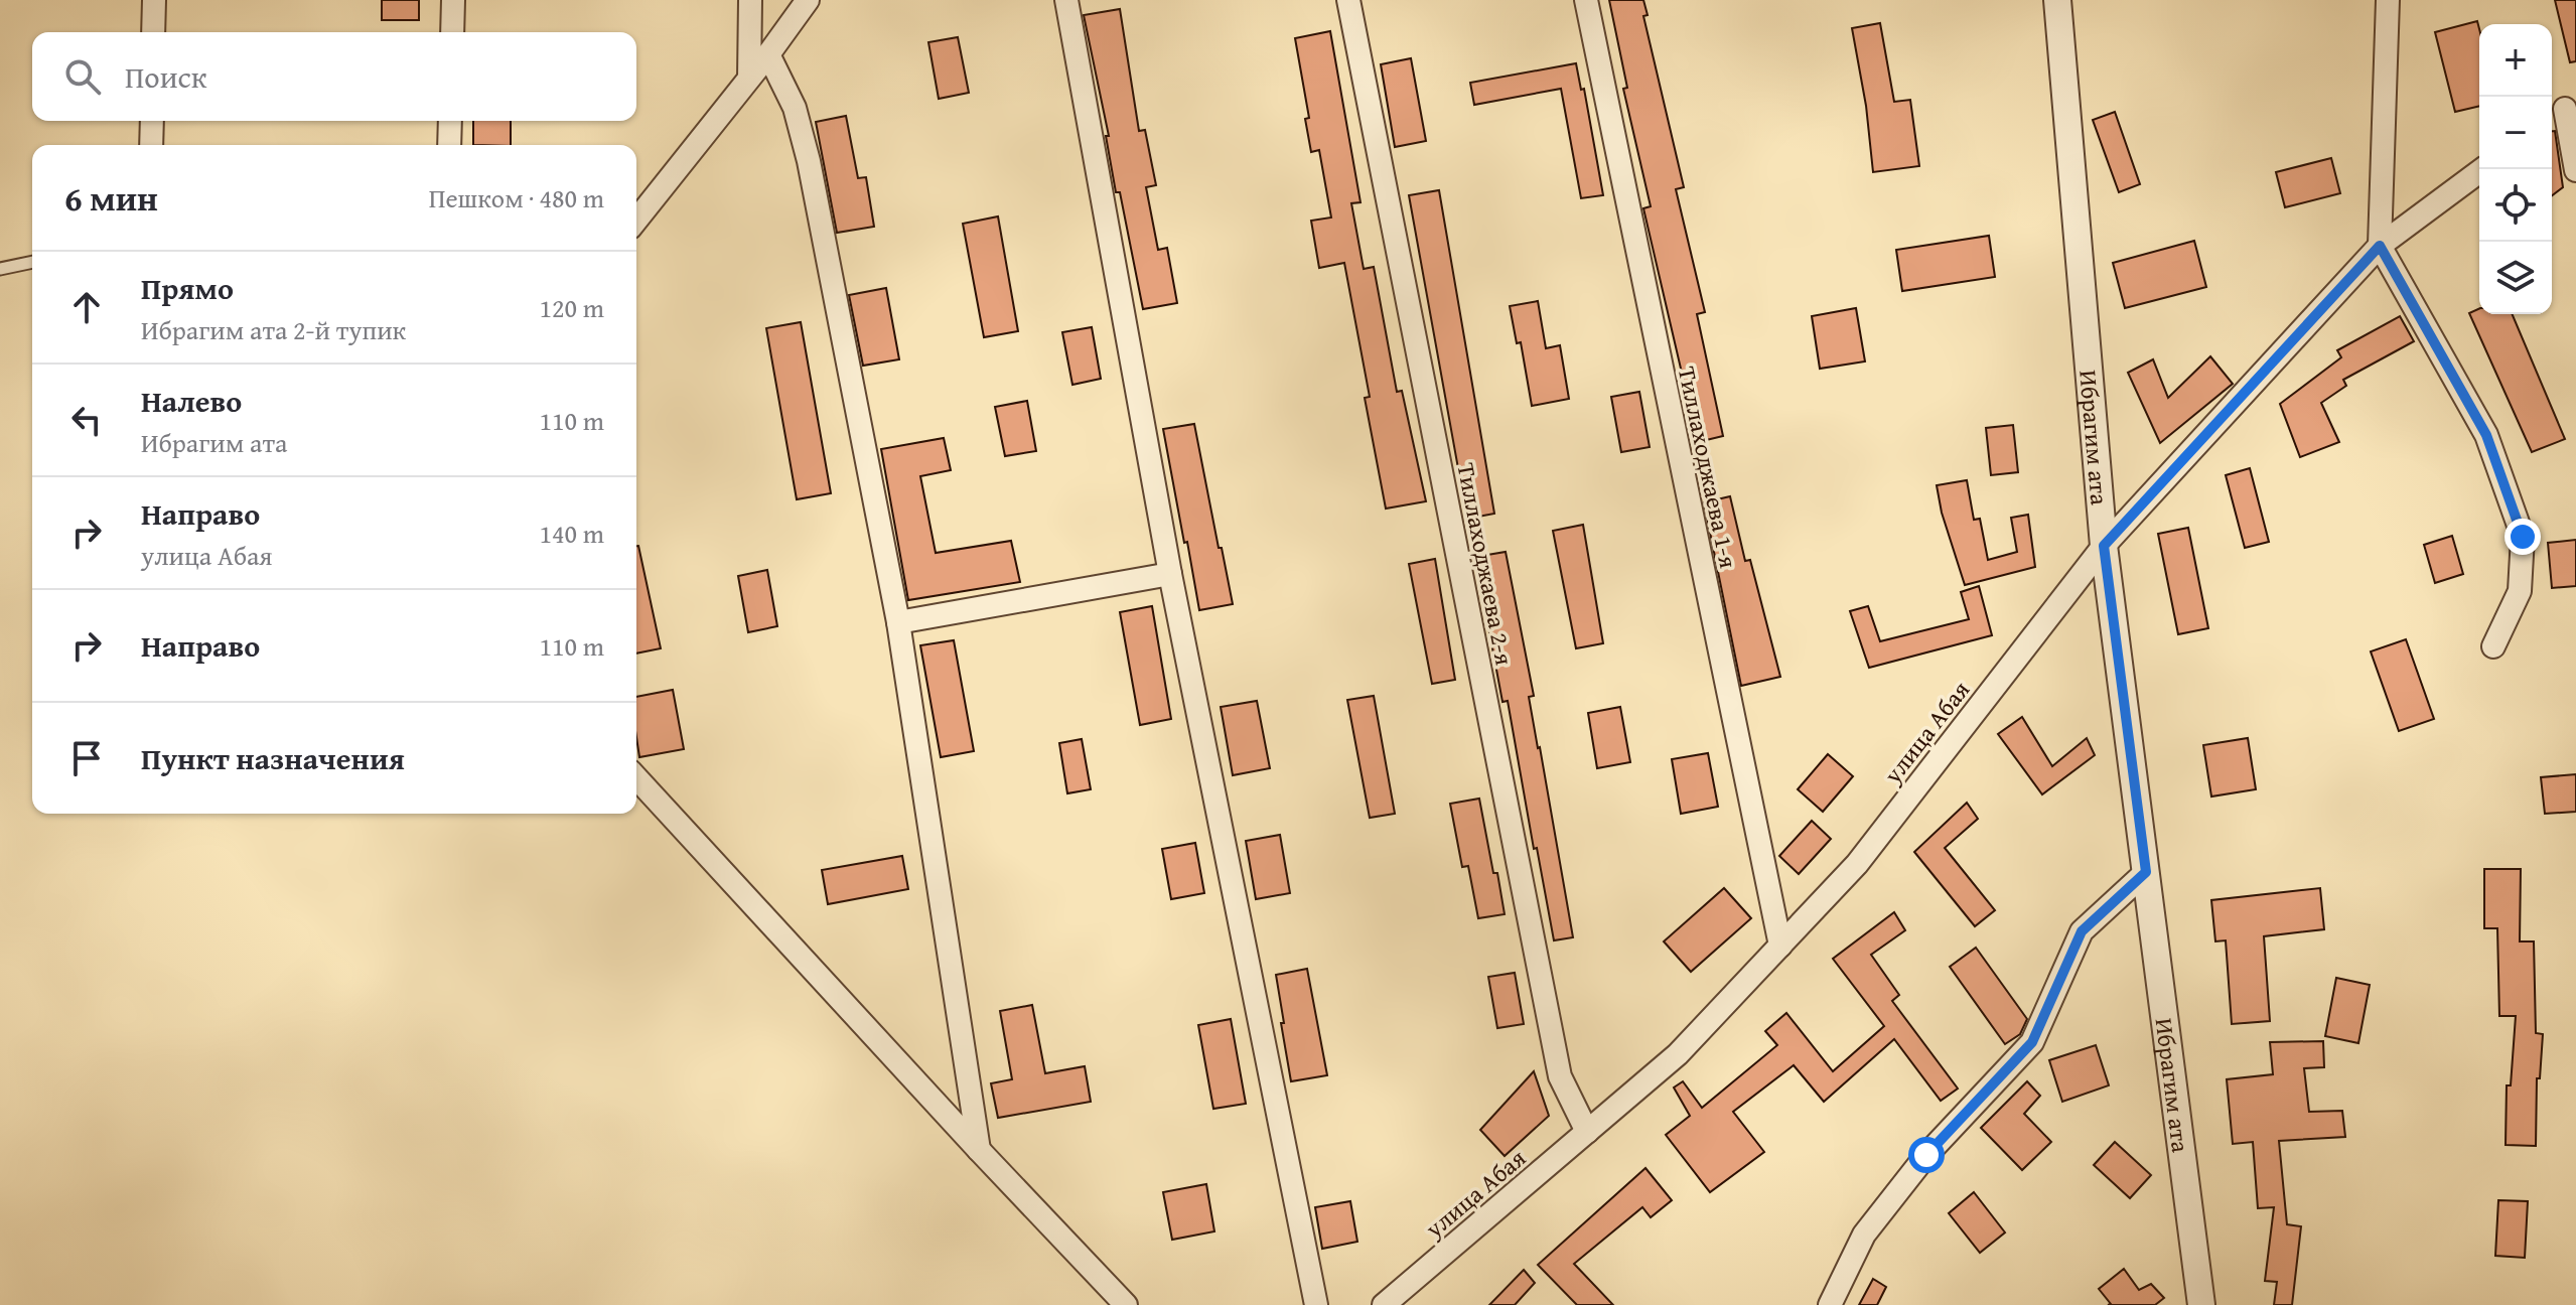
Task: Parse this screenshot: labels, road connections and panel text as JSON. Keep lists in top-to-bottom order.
{
  "streets": {
    "street": [
      "Ибрагим ата",
      "Тиллаходжаева 1-я",
      "Тиллаходжаева 2-я",
      "улица Абая"
    ]
  },
  "crossings": [
    ["Ибрагим ата", "улица Абая"],
    ["Тиллаходжаева 1-я", "улица Абая"],
    ["Тиллаходжаева 2-я", "улица Абая"]
  ],
  "page": {
    "map_buttons": ["+", "−"],
    "search": "Поиск",
    "heading": ["6 мин", "Пешком · 480 m"],
    "list": [
      ["Прямо", "Ибрагим ата 2-й тупик", "120 m"],
      ["Налево", "Ибрагим ата", "110 m"],
      ["Направо", "улица Абая", "140 m"],
      ["Направо", "110 m"],
      "Пункт назначения"
    ]
  }
}
